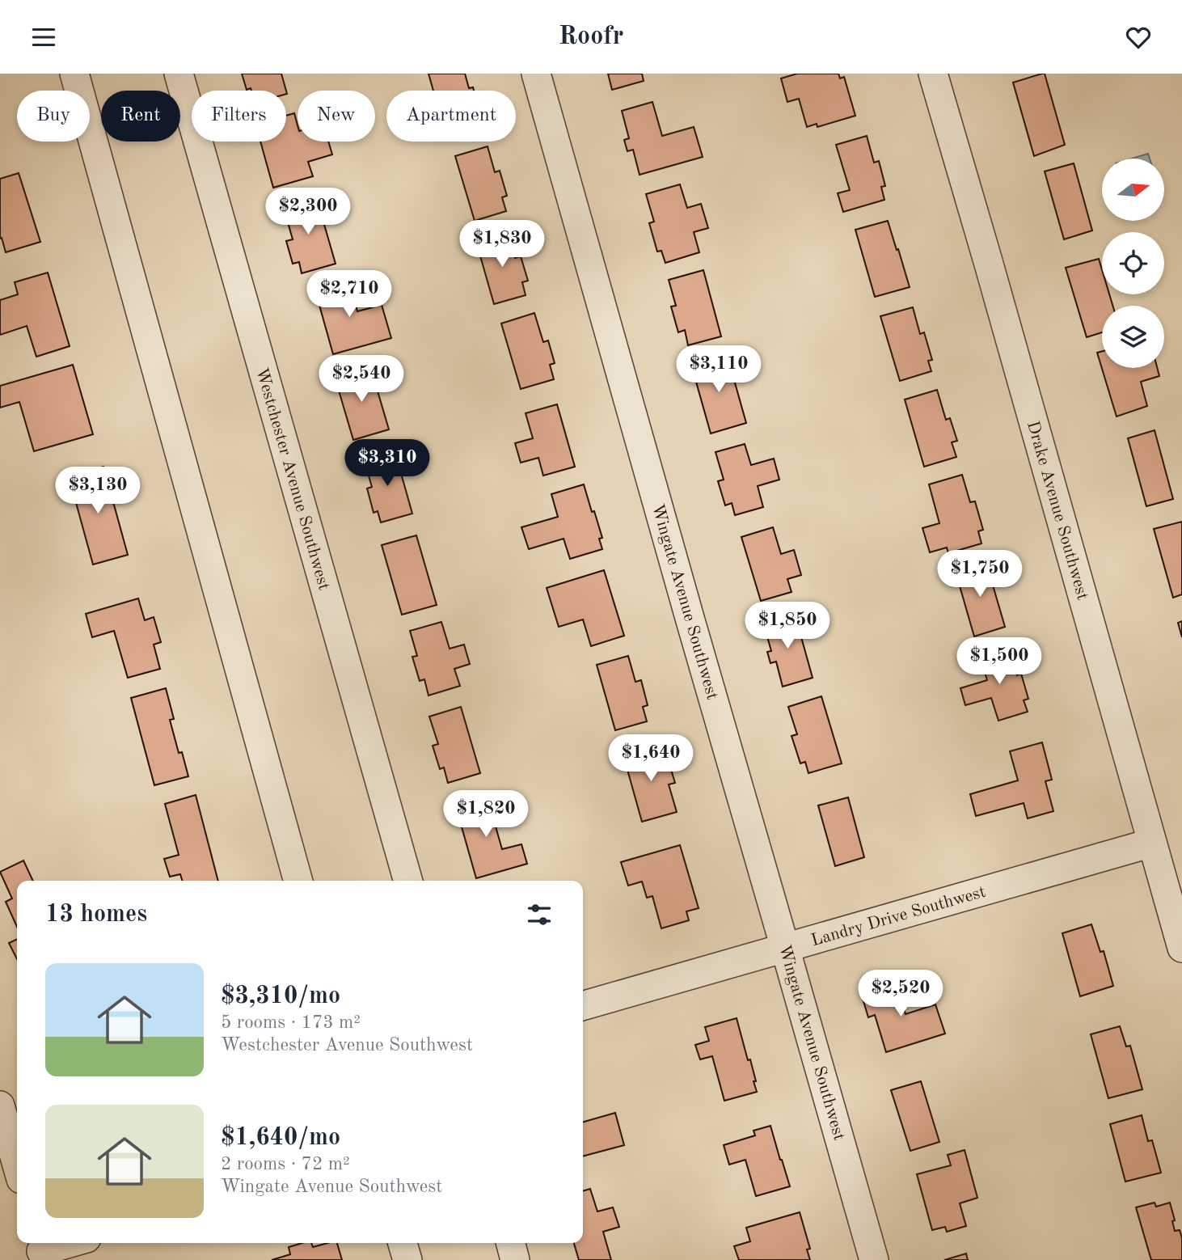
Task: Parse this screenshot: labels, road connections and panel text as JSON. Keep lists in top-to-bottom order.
{
  "streets": {
    "street": [
      "Westchester Avenue Southwest",
      "Drake Avenue Southwest",
      "Wingate Avenue Southwest",
      "Landry Drive Southwest"
    ]
  },
  "crossings": [
    ["Drake Avenue Southwest", "Landry Drive Southwest"],
    ["Wingate Avenue Southwest", "Landry Drive Southwest"]
  ],
  "north": "right",
  "page": {
    "header": "Roofr",
    "chip": [
      "Buy",
      "Rent",
      "Filters",
      "New",
      "Apartment"
    ],
    "price": [
      "$2,300",
      "$1,830",
      "$2,710",
      "$3,110",
      "$2,540",
      "$3,310",
      "$3,130",
      "$1,750",
      "$1,850",
      "$1,500",
      "$1,640",
      "$1,820",
      "$2,520"
    ],
    "heading": "13 homes",
    "list": [
      {
        "name": "$3,310/mo",
        "note": "5 rooms · 173 m² · Westchester Avenue Southwest"
      },
      {
        "name": "$1,640/mo",
        "note": "2 rooms · 72 m² · Wingate Avenue Southwest"
      }
    ]
  }
}
